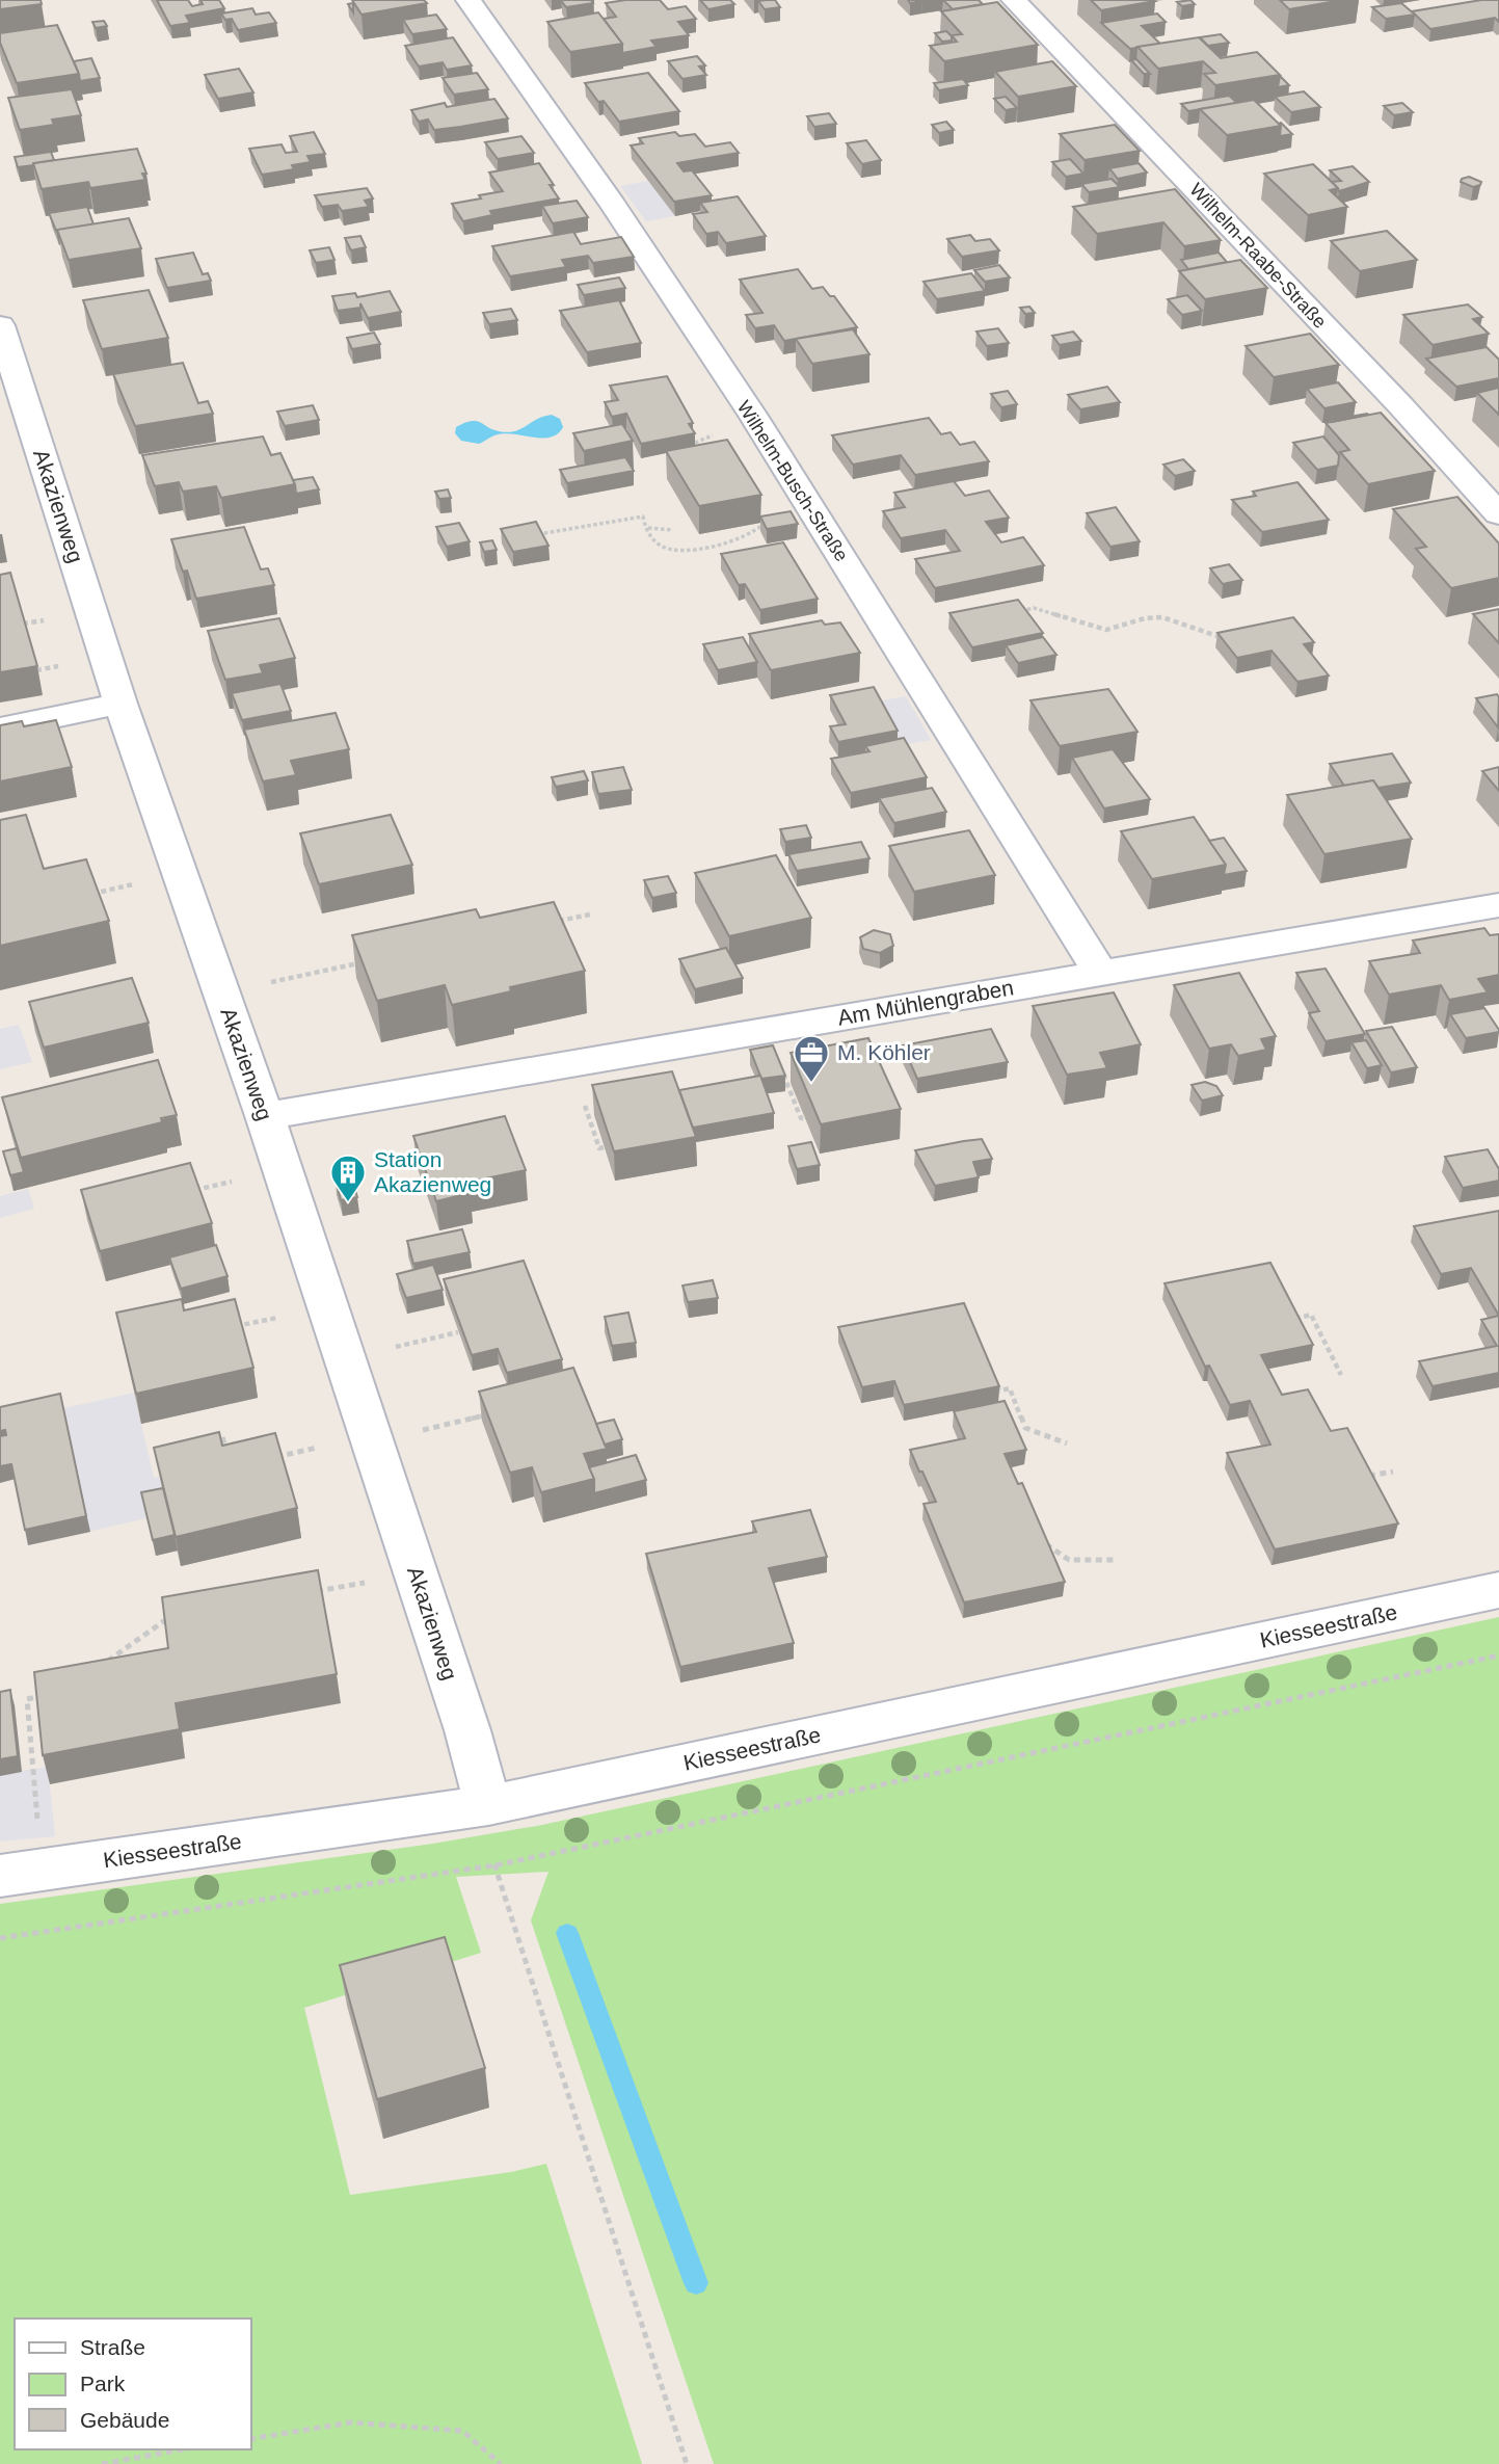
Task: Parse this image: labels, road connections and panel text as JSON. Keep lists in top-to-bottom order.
{
  "streets": {
    "street": [
      "Wilhelm-Raabe-Straße",
      "Wilhelm-Busch-Straße",
      "Akazienweg",
      "Am Mühlengraben",
      "Kiesseestraße"
    ]
  },
  "crossings": [
    ["Wilhelm-Busch-Straße", "Am Mühlengraben"],
    ["Akazienweg", "Am Mühlengraben"],
    ["Akazienweg", "Kiesseestraße"]
  ],
  "places": {
    "office": ["M. Köhler"],
    "building": ["Station Akazienweg"]
  },
  "legend": ["Straße", "Park", "Gebäude"]
}
